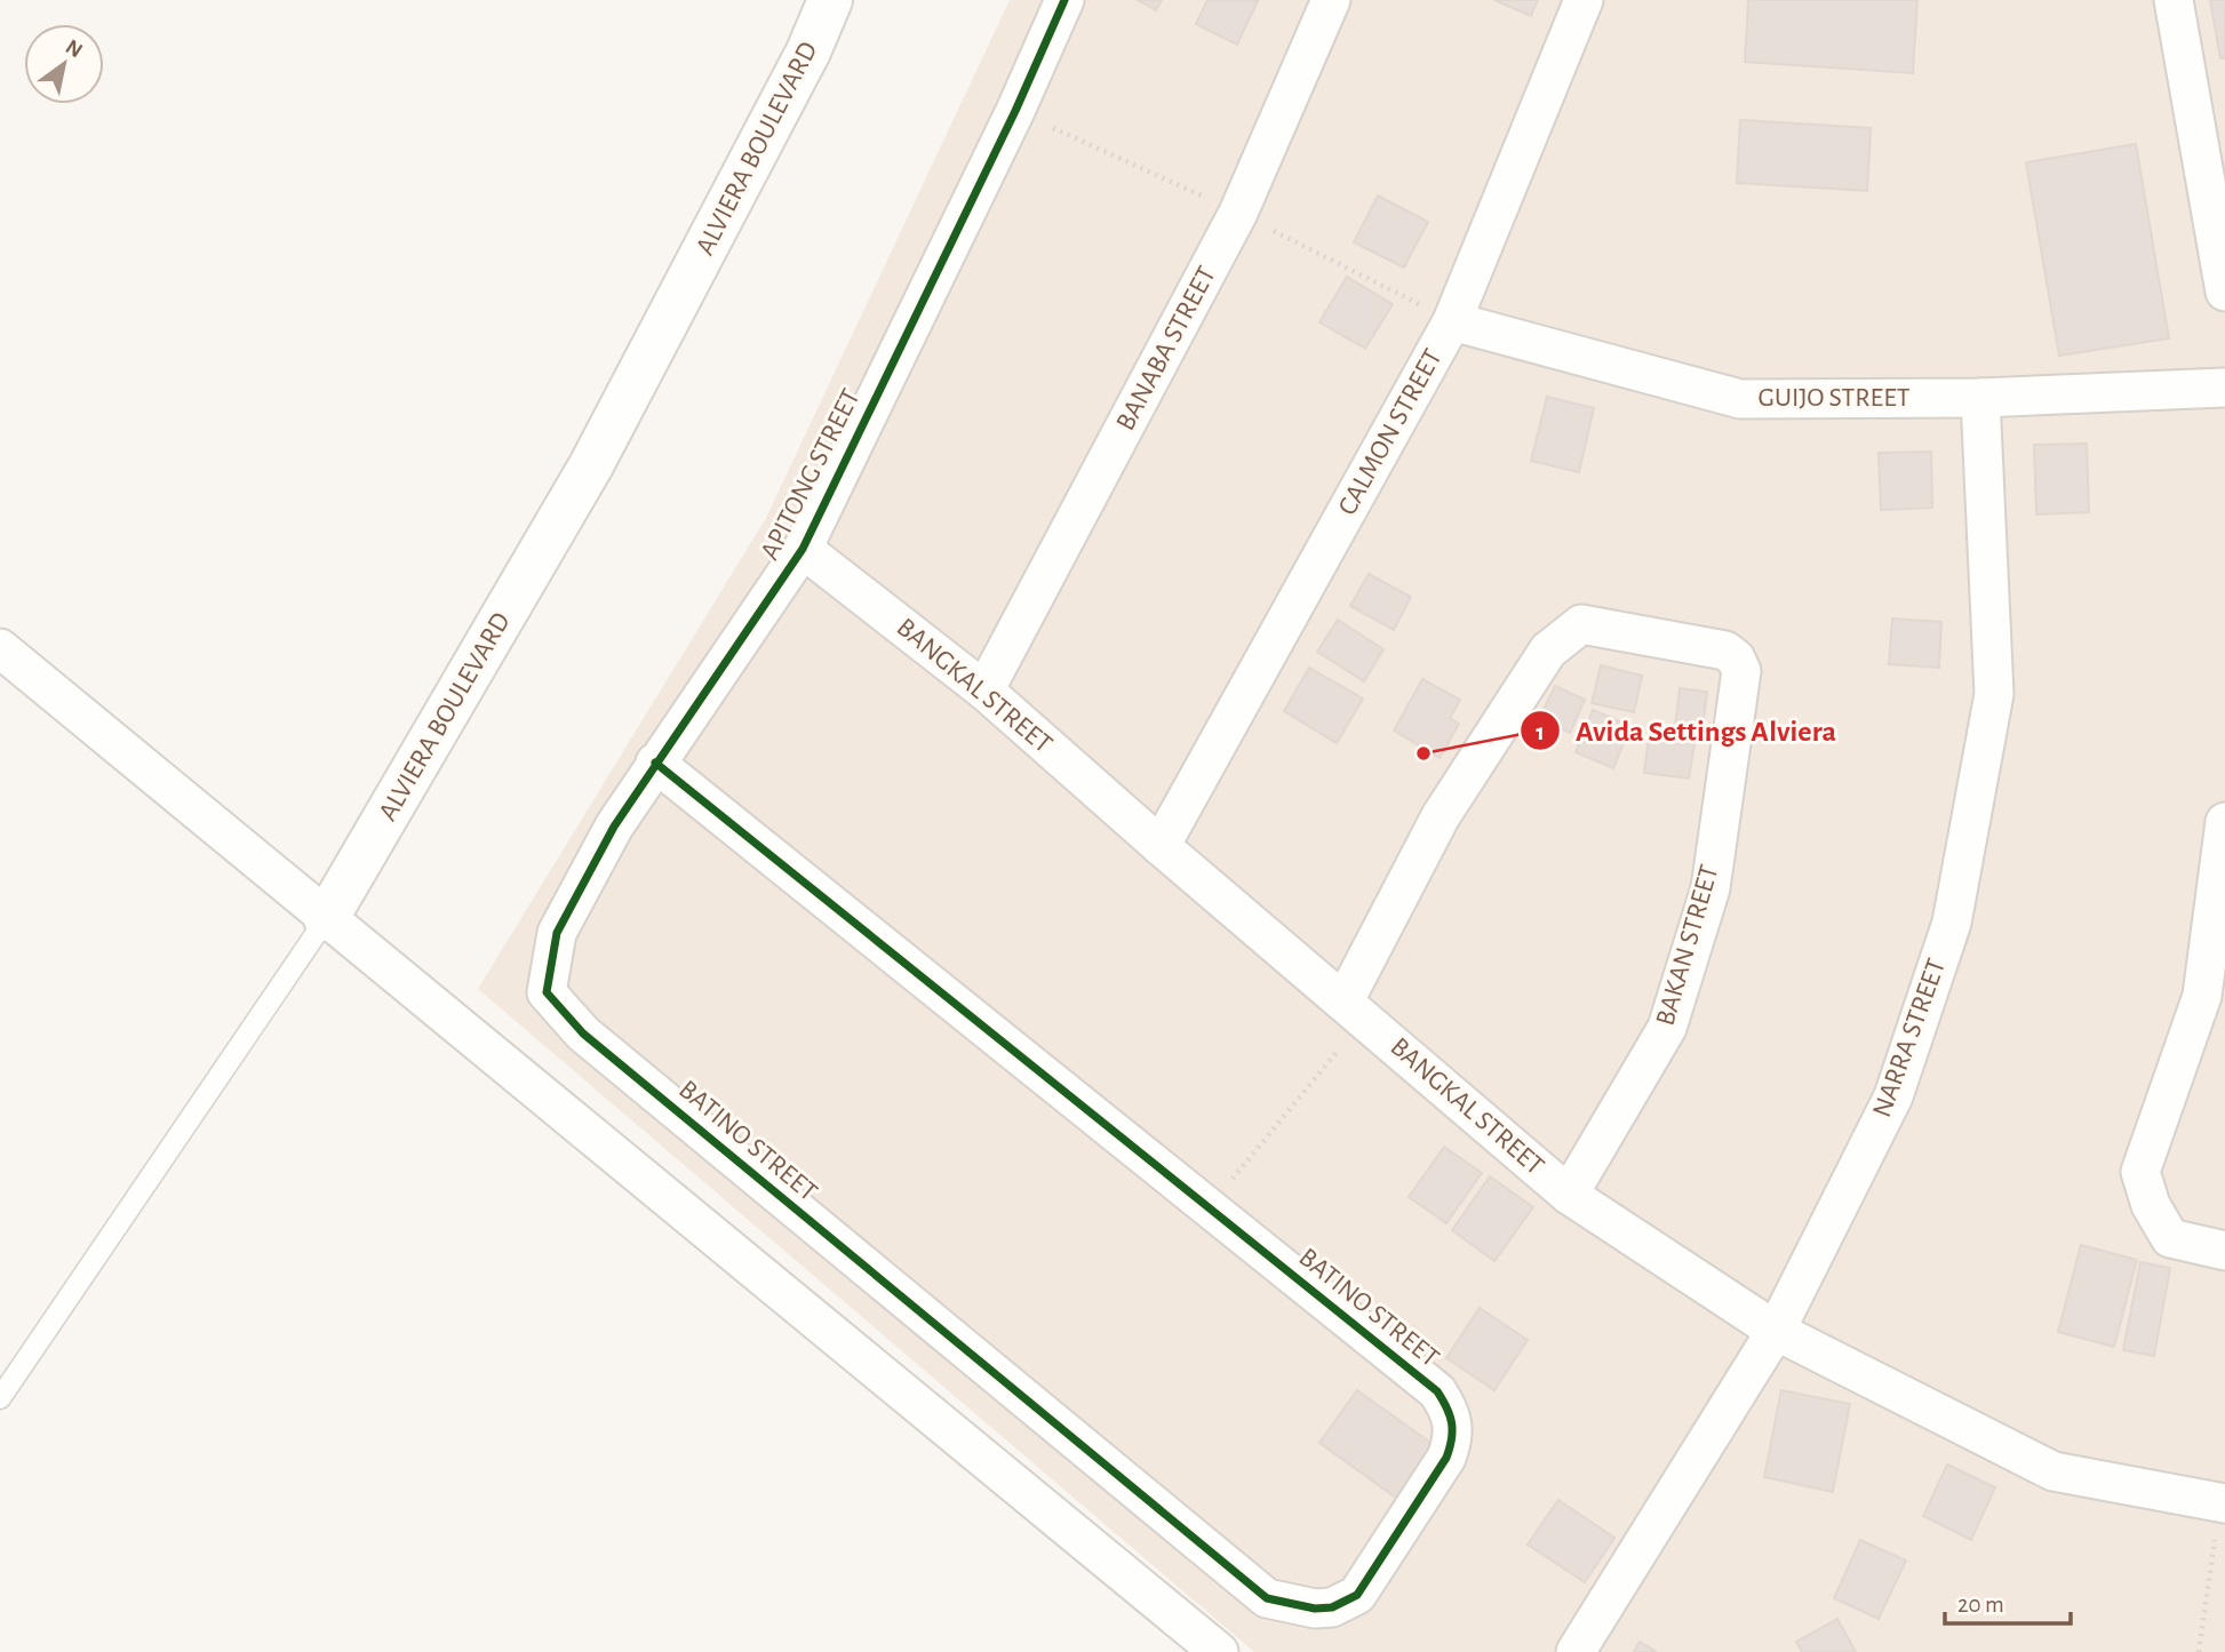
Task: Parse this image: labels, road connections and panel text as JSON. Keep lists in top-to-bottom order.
{
  "streets": {
    "street": [
      "ALVIERA BOULEVARD",
      "BANABA STREET",
      "GUIJO STREET",
      "CALMON STREET",
      "APITONG STREET",
      "BANGKAL STREET",
      "BAKAN STREET",
      "NARRA STREET",
      "BATINO STREET"
    ]
  },
  "crossings": [
    ["BANABA STREET", "BANGKAL STREET"],
    ["GUIJO STREET", "CALMON STREET"],
    ["GUIJO STREET", "NARRA STREET"],
    ["CALMON STREET", "BANGKAL STREET"],
    ["APITONG STREET", "BANGKAL STREET"],
    ["APITONG STREET", "BATINO STREET"],
    ["BANGKAL STREET", "BAKAN STREET"],
    ["BANGKAL STREET", "NARRA STREET"]
  ],
  "places": ["Avida Settings Alviera"],
  "scale_bar": "20 m",
  "north": "top right"
}
